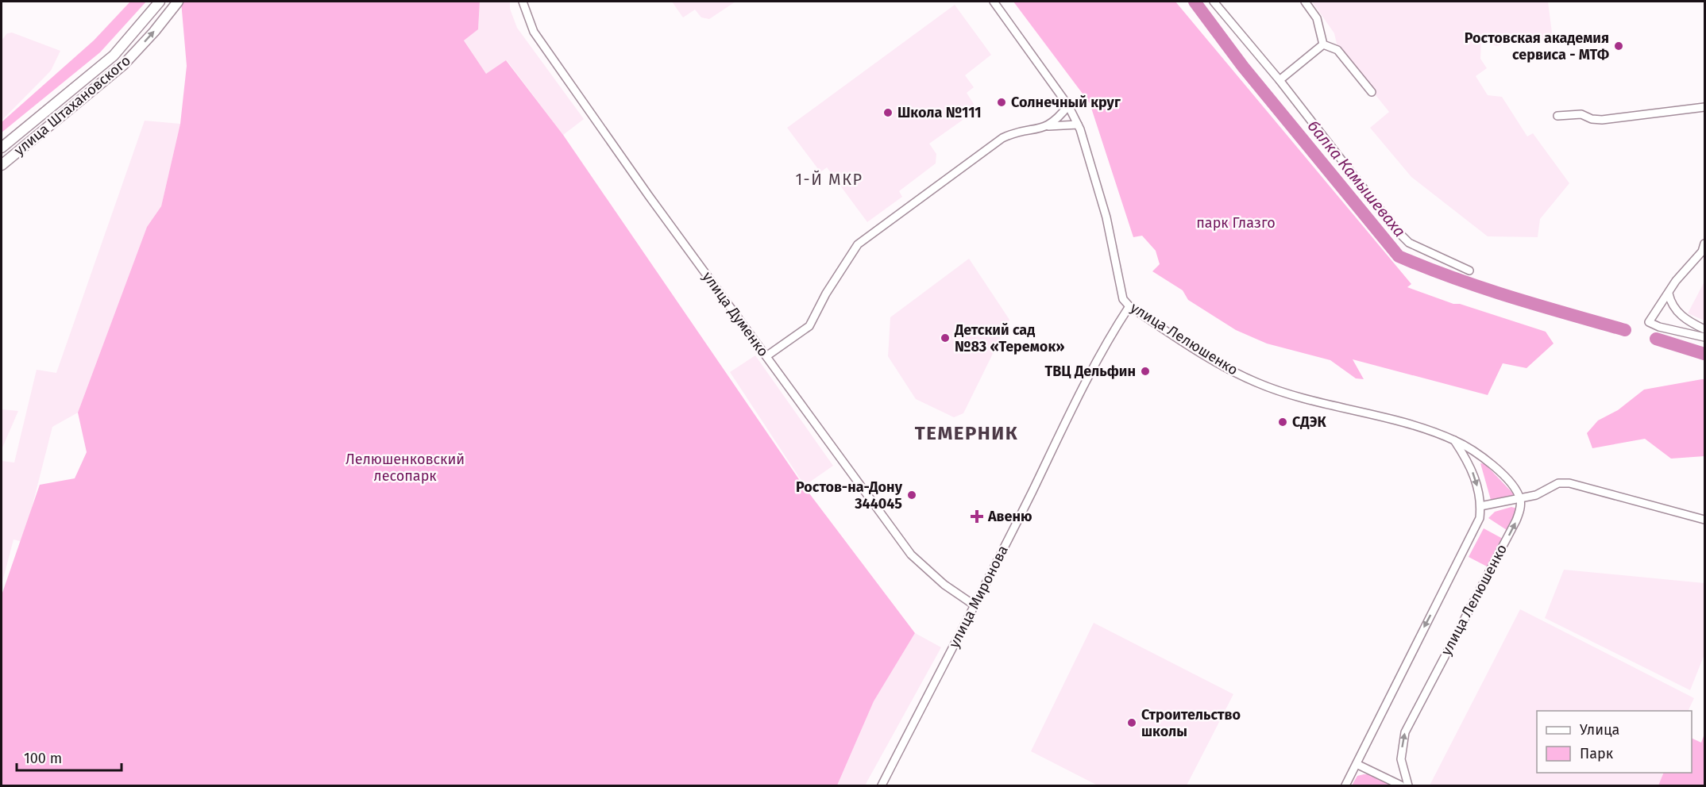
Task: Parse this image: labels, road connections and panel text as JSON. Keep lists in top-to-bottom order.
{
  "streets": {
    "main road": ["улица Штахановского"],
    "street": ["улица Думенко", "улица Лелюшенко", "улица Миронова"]
  },
  "crossings": [
    ["улица Думенко", "улица Миронова"],
    ["улица Лелюшенко", "улица Миронова"]
  ],
  "districts": ["1-Й МКР", "ТЕМЕРНИК"],
  "water": ["балка Камышеваха"],
  "parks": ["парк Глазго", "Лелюшенковский лесопарк"],
  "places": {
    "other": [
      "Ростовская академия сервиса - МТФ",
      "Солнечный круг",
      "Школа №111",
      "Детский сад №83 «Теремок»",
      "ТВЦ Дельфин",
      "СДЭК",
      "Ростов-на-Дону 344045",
      "Строительство школы"
    ],
    "health": ["Авеню"]
  },
  "legend": ["Улица", "Парк"],
  "scale_bar": "100 m"
}
